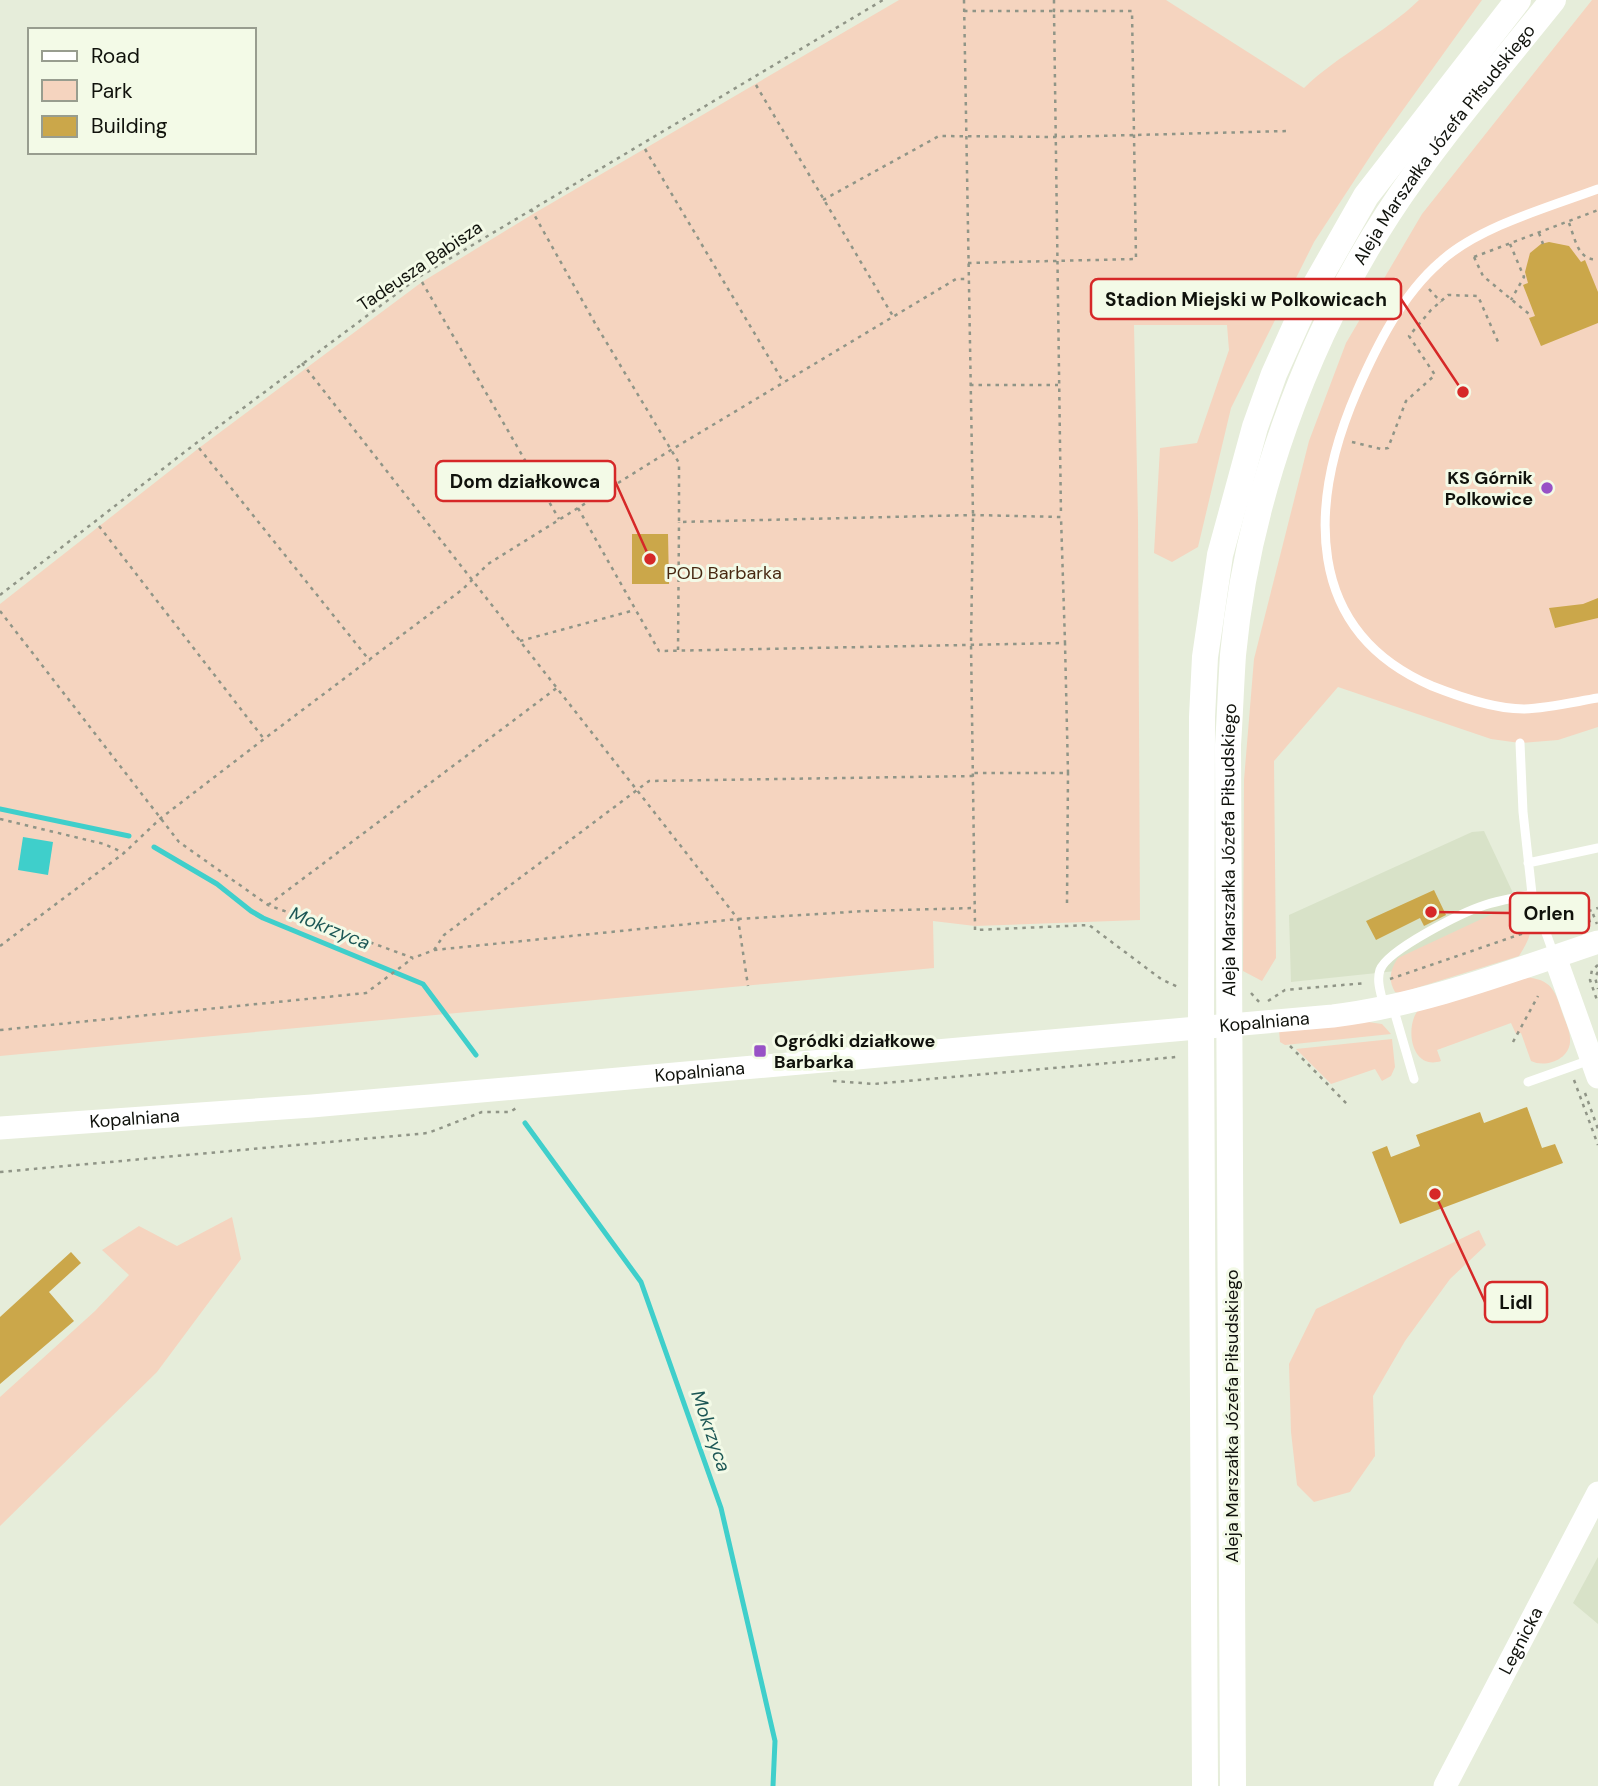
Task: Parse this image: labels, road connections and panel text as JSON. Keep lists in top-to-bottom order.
{
  "streets": {
    "main road": ["Aleja Marszałka Józefa Piłsudskiego"],
    "street": ["Kopalniana", "Legnicka"],
    "path": ["Tadeusza Babisza"]
  },
  "crossings": [
    ["Aleja Marszałka Józefa Piłsudskiego", "Kopalniana"]
  ],
  "water": ["Mokrzyca"],
  "parks": ["POD Barbarka"],
  "places": {
    "other": [
      "Stadion Miejski w Polkowicach",
      "KS Górnik Polkowice",
      "Dom działkowca",
      "Orlen",
      "Lidl"
    ],
    "transit": ["Ogródki działkowe Barbarka"]
  },
  "legend": ["Road", "Park", "Building"]
}
